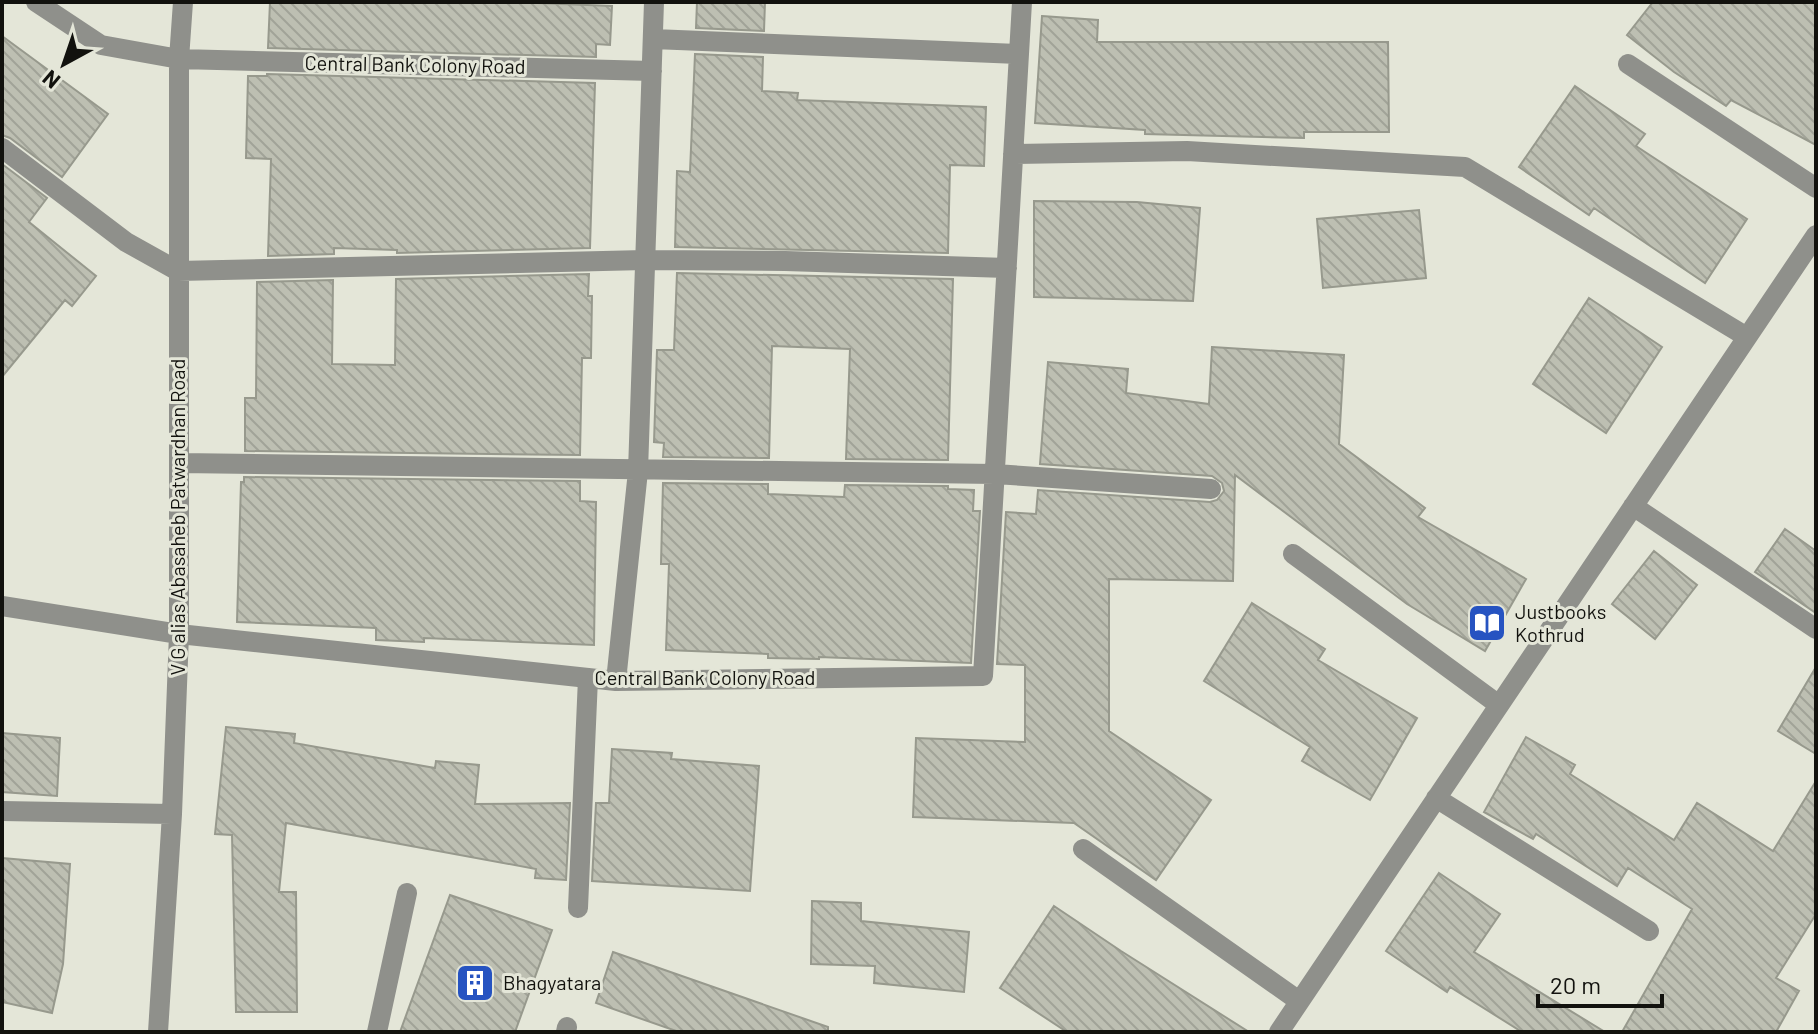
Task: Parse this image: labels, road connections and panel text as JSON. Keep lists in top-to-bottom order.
{
  "streets": {
    "street": ["Central Bank Colony Road", "V G alias Abasaheb Patwardhan Road"]
  },
  "crossings": [
    ["Central Bank Colony Road", "V G alias Abasaheb Patwardhan Road"]
  ],
  "places": {
    "library": ["Justbooks Kothrud"],
    "building": ["Bhagyatara"]
  },
  "scale_bar": "20 m",
  "north": "bottom left"
}
